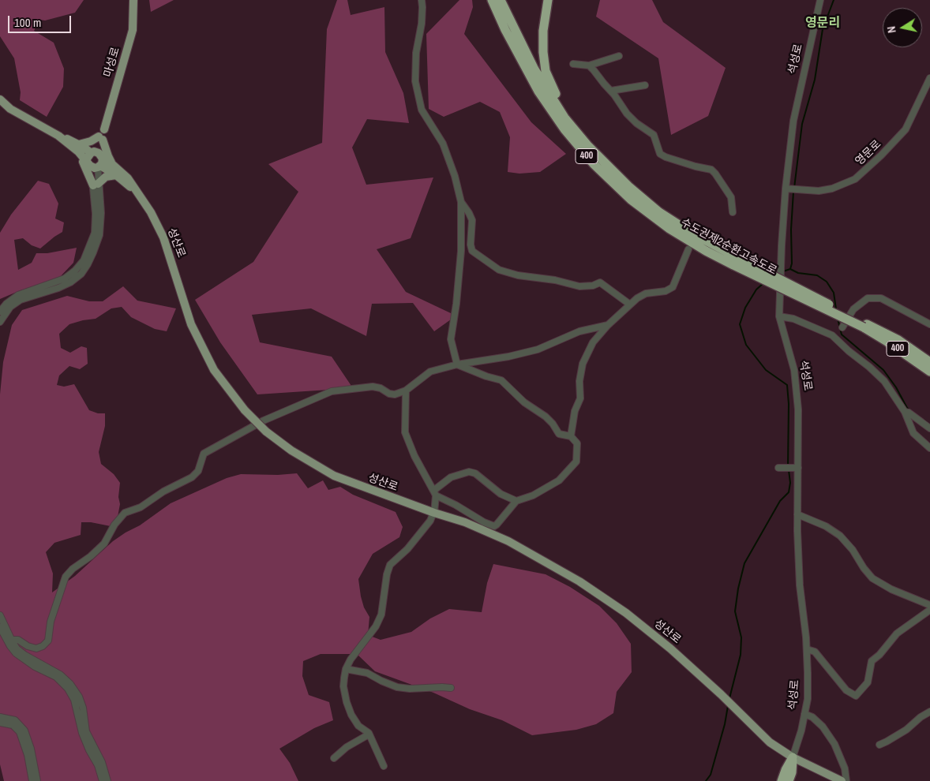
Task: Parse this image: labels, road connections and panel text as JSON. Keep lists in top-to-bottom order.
{
  "streets": {
    "highway": ["석성로", "400", "수도권제2순환고속도로"],
    "main road": ["마성로", "성산로"],
    "street": ["영문로"]
  },
  "crossings": [
    ["석성로", "영문로"],
    ["석성로", "성산로"]
  ],
  "districts": ["영문리"],
  "scale_bar": "100 m",
  "north": "left"
}
